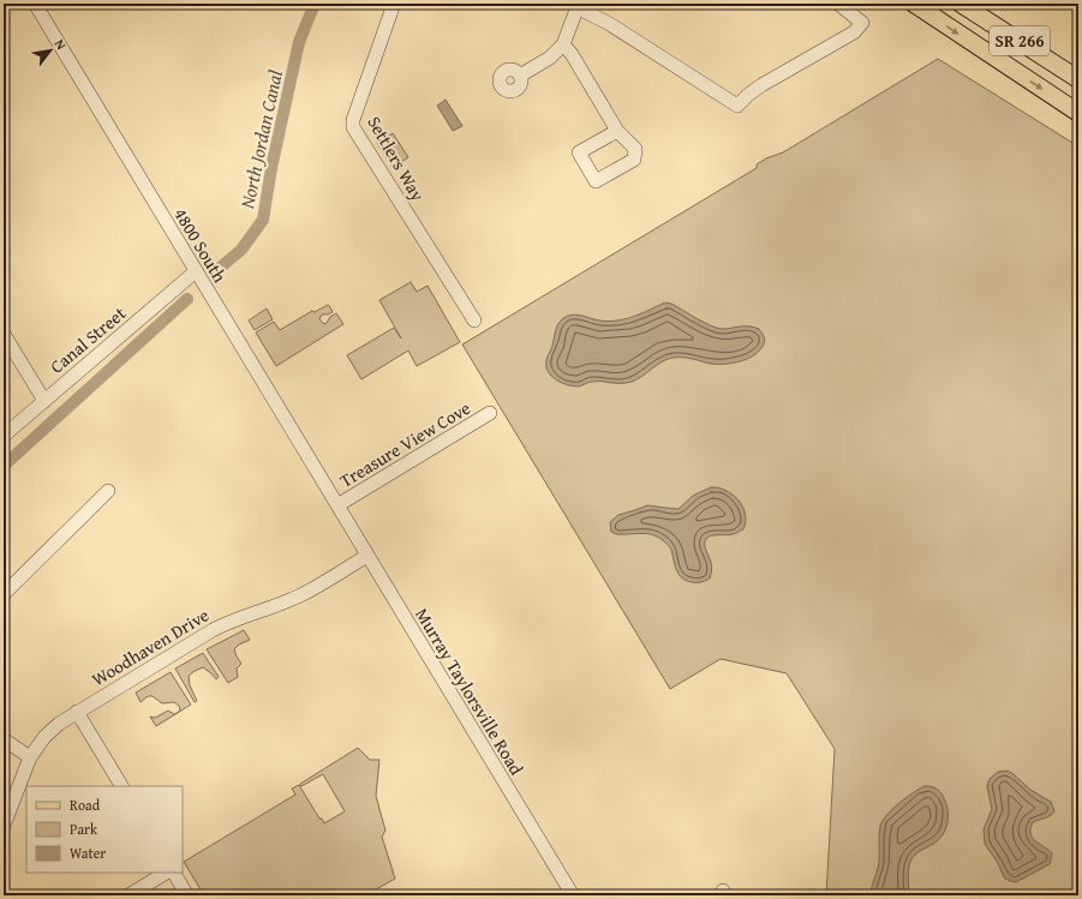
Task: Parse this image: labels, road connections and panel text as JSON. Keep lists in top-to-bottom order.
{
  "streets": {
    "main road": ["SR 266"],
    "street": [
      "Settlers Way",
      "4800 South",
      "Canal Street",
      "Treasure View Cove",
      "Woodhaven Drive",
      "Murray Taylorsville Road"
    ]
  },
  "crossings": [
    ["4800 South", "Canal Street"],
    ["4800 South", "Treasure View Cove"],
    ["4800 South", "Murray Taylorsville Road"],
    ["Treasure View Cove", "Murray Taylorsville Road"],
    ["Woodhaven Drive", "Murray Taylorsville Road"]
  ],
  "water": ["North Jordan Canal"],
  "legend": ["Road", "Park", "Water"],
  "north": "top right"
}
